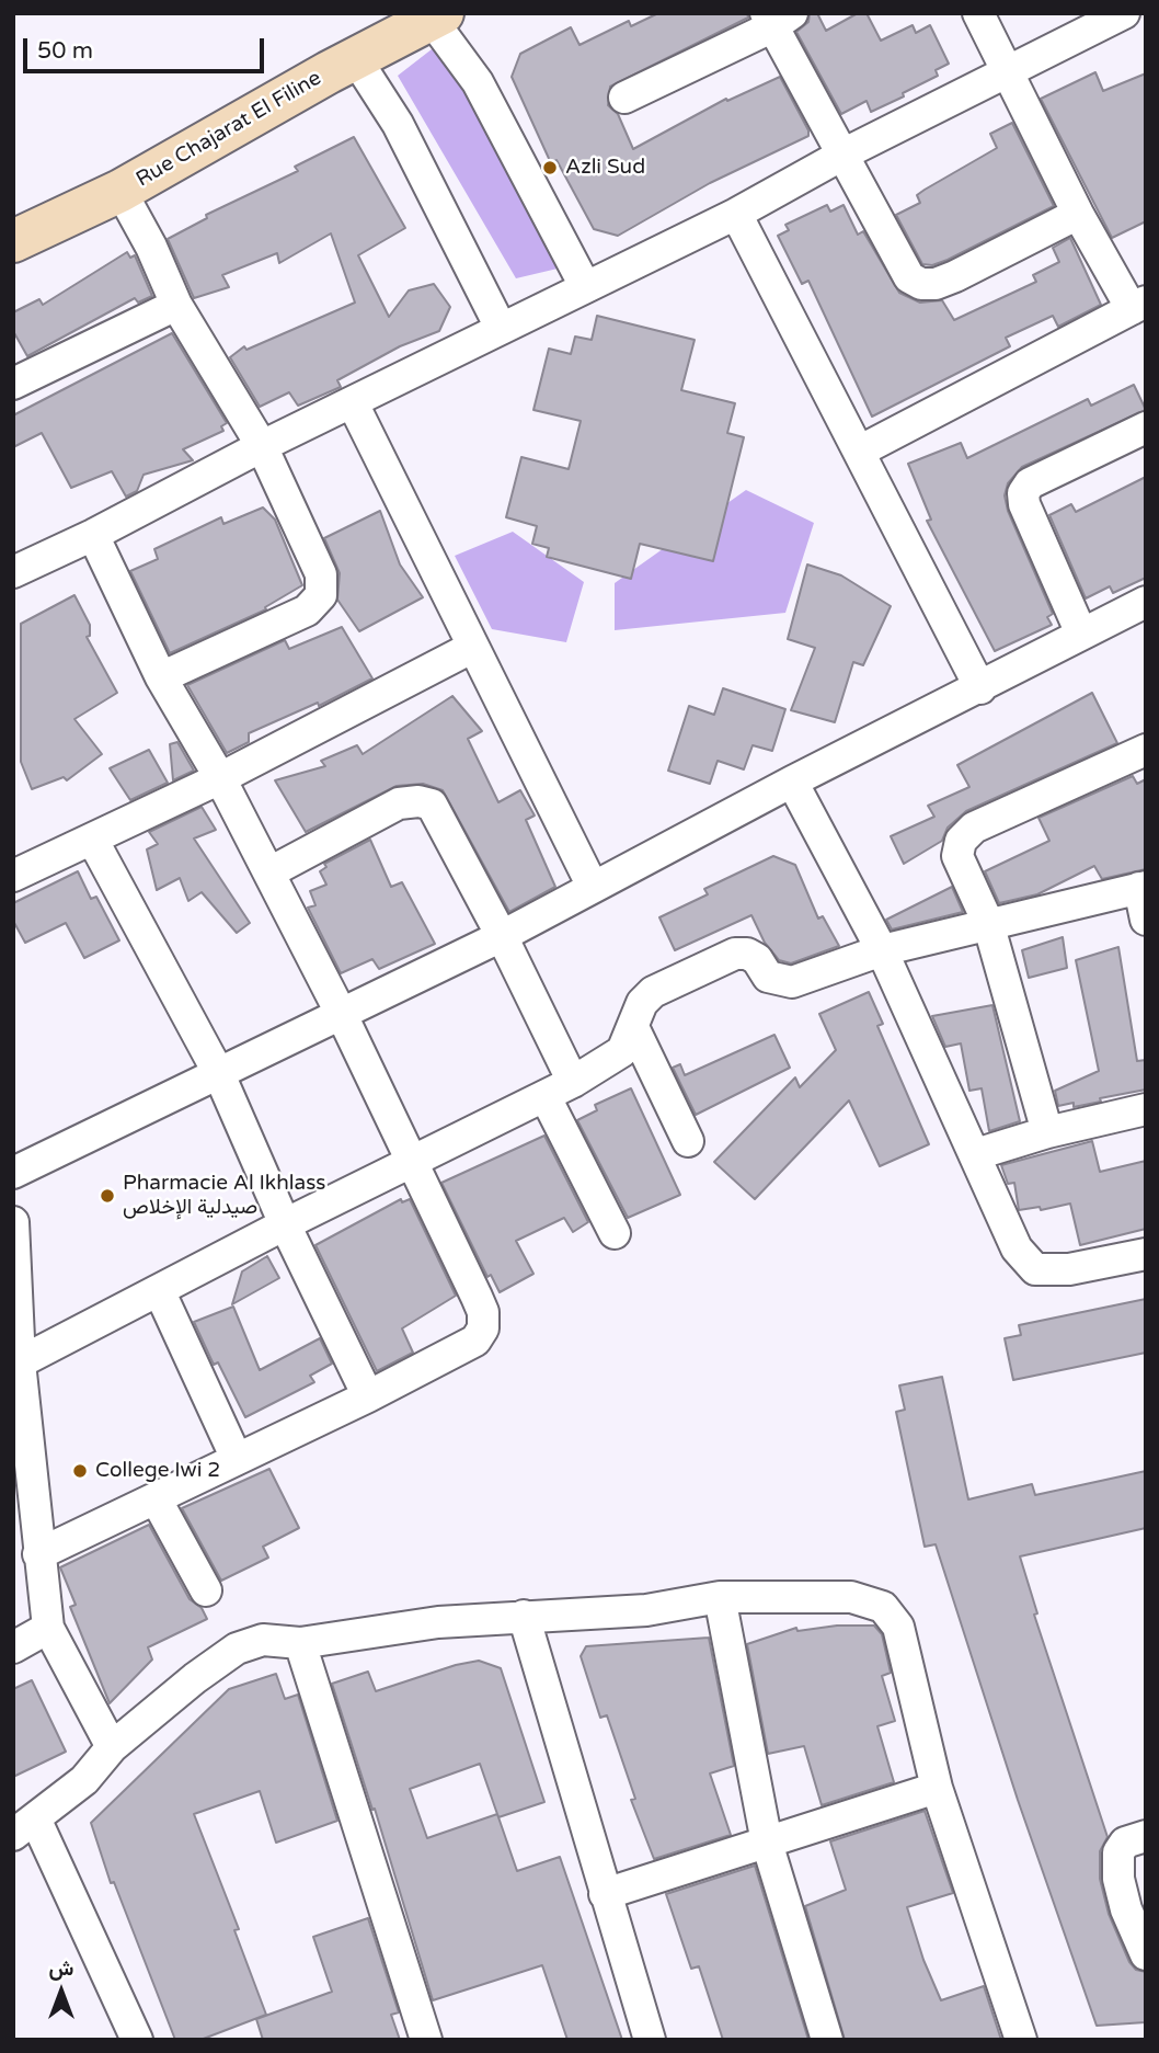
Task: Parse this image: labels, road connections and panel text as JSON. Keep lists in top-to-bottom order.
{
  "streets": {
    "street": ["Rue Chajarat El Filine"]
  },
  "places": ["Azli Sud", "Pharmacie Al Ikhlass صيدلية الإخلاص", "College Iwi 2"],
  "scale_bar": "50 m",
  "north": "top"
}
